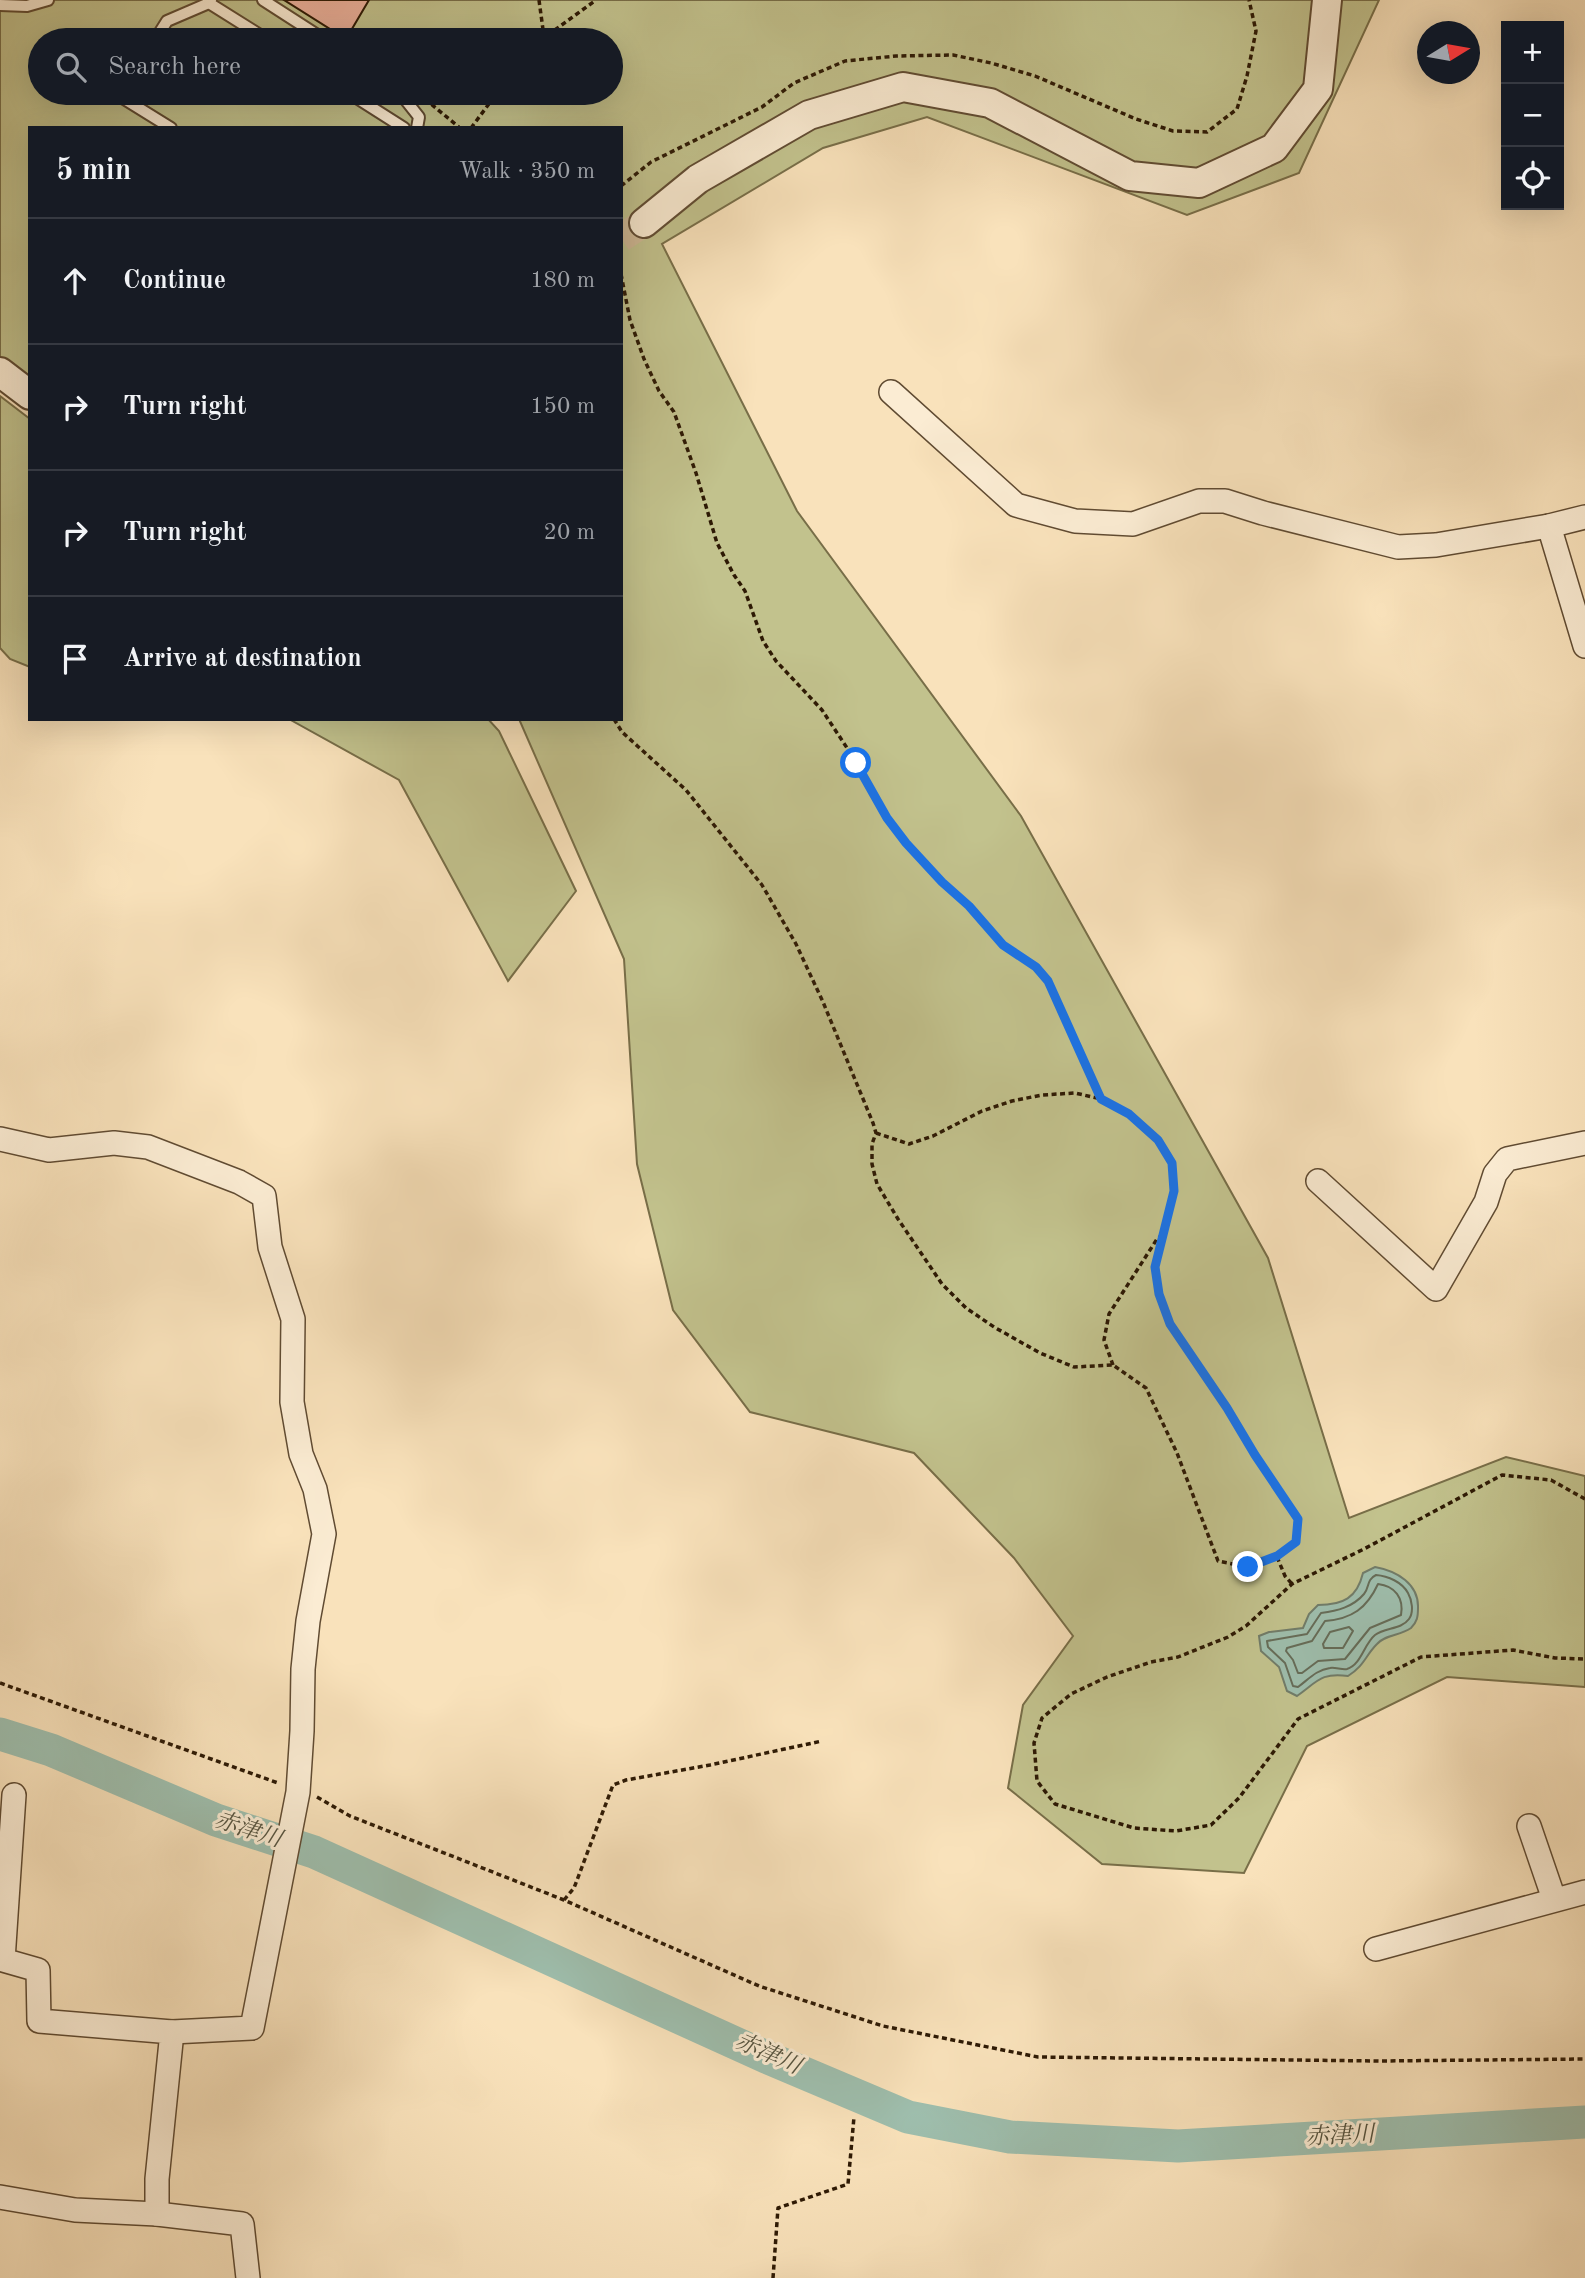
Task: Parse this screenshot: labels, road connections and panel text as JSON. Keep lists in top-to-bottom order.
{
  "water": ["赤津川"],
  "north": "right",
  "page": {
    "map_buttons": ["+", "−"],
    "search": "Search here",
    "heading": ["5 min", "Walk · 350 m"],
    "list": [
      ["Continue", "180 m"],
      ["Turn right", "150 m"],
      ["Turn right", "20 m"],
      "Arrive at destination"
    ]
  }
}
